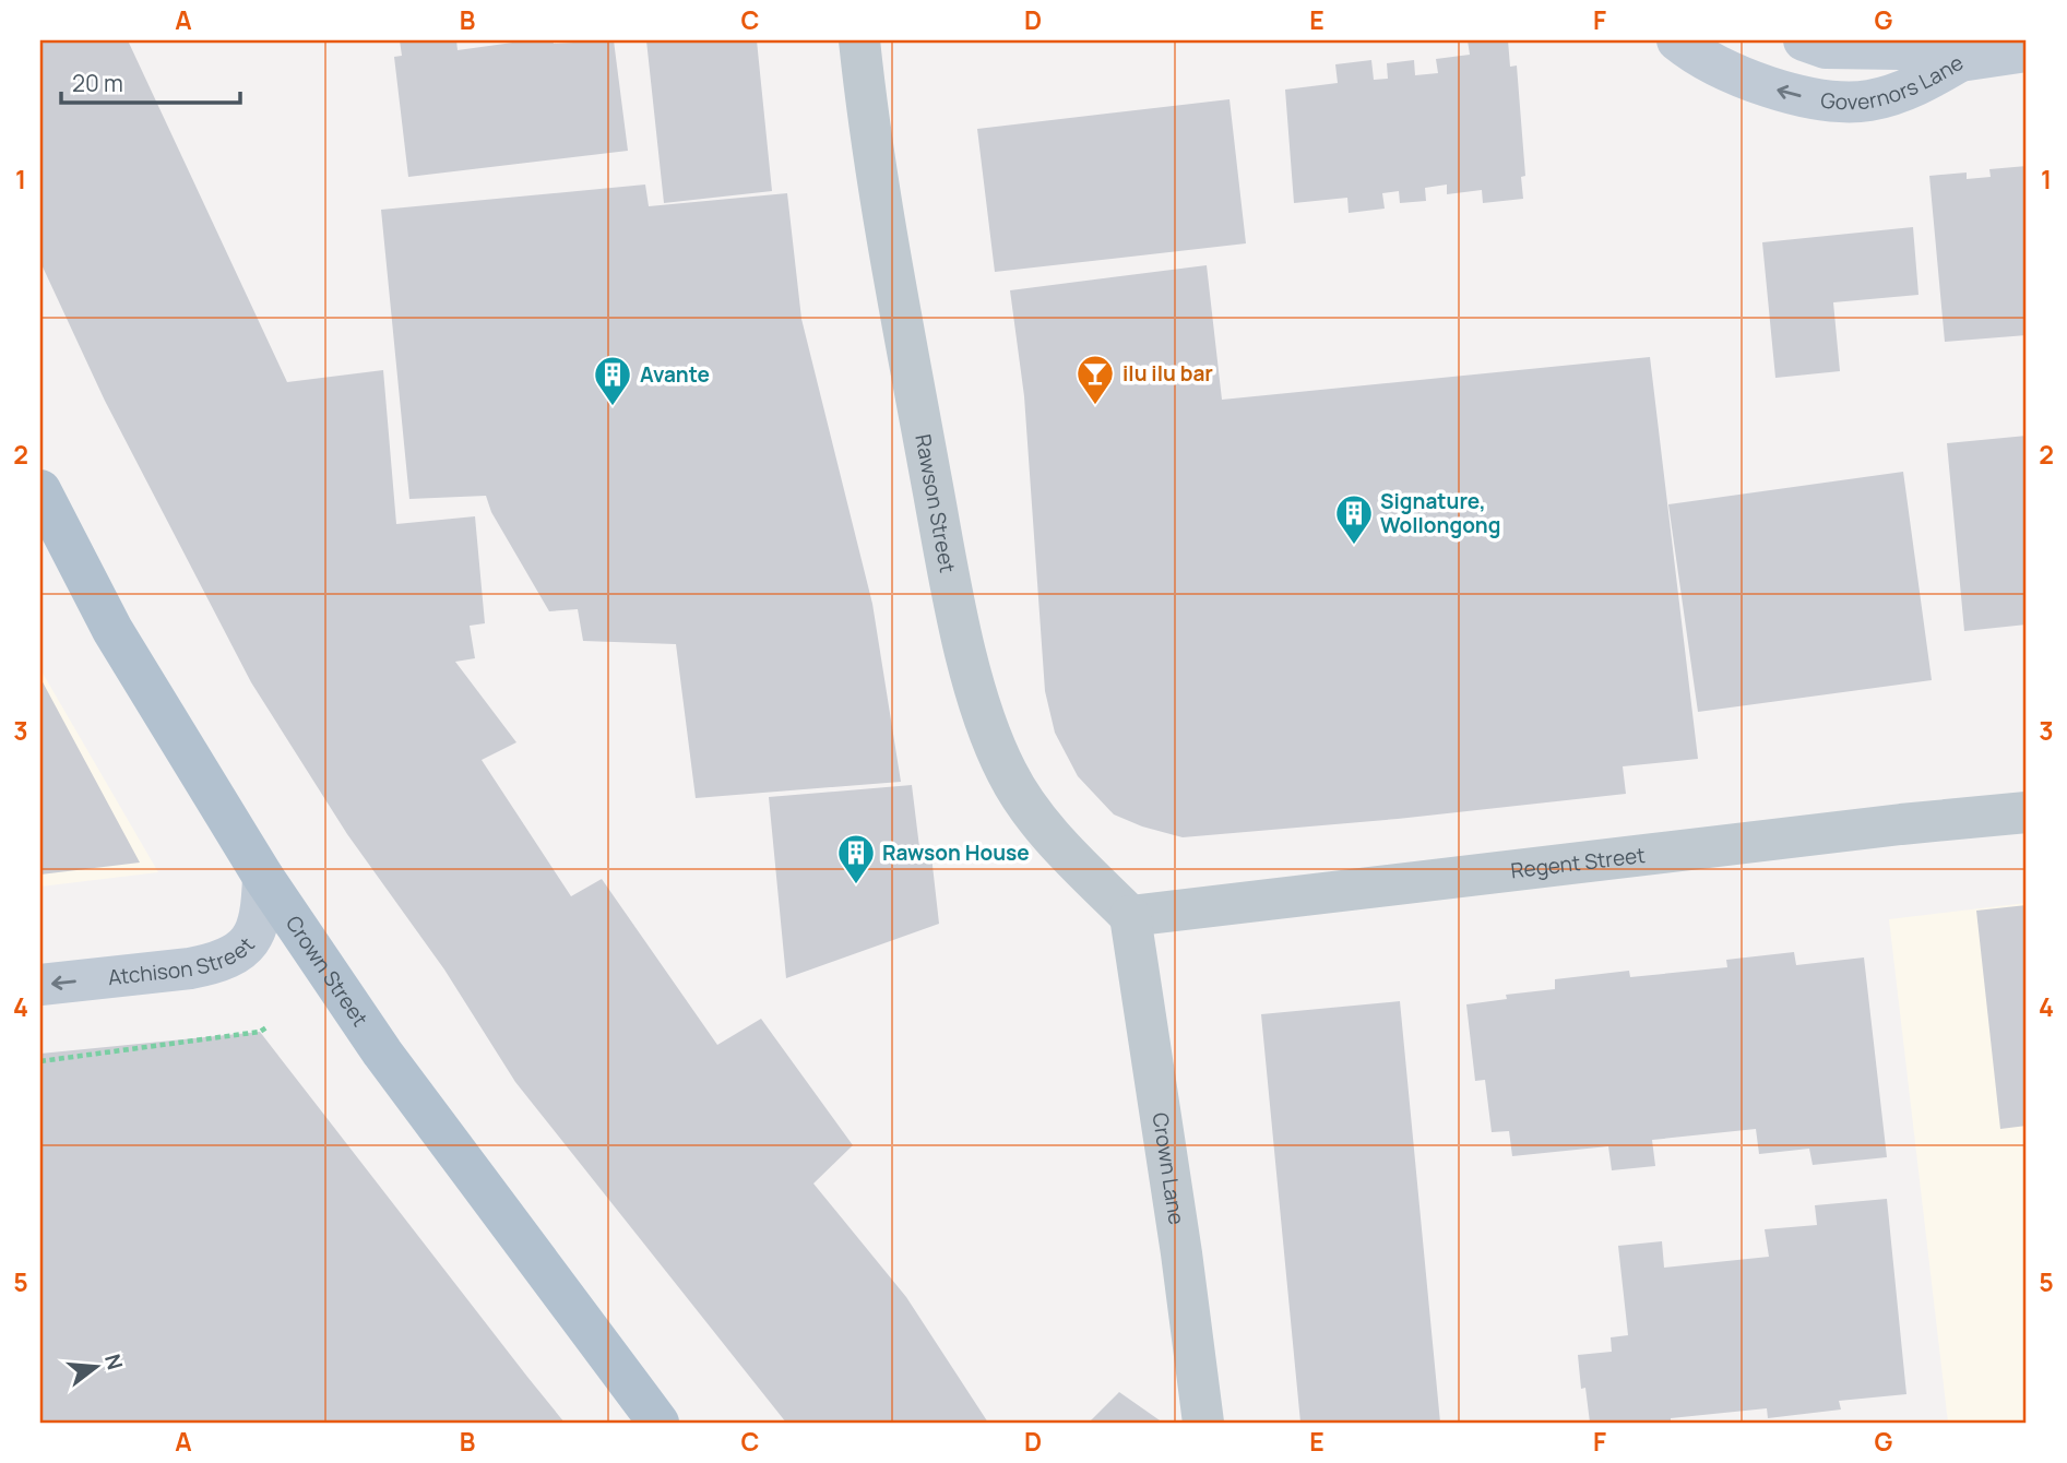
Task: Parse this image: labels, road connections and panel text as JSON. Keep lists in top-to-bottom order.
{
  "streets": {
    "main road": ["Crown Street"],
    "street": [
      "Governors Lane",
      "Rawson Street",
      "Regent Street",
      "Atchison Street",
      "Crown Lane"
    ]
  },
  "crossings": [
    ["Rawson Street", "Regent Street"],
    ["Rawson Street", "Crown Lane"],
    ["Regent Street", "Crown Lane"],
    ["Atchison Street", "Crown Street"]
  ],
  "one_way": ["Atchison Street"],
  "places": {
    "bar": ["ilu ilu bar"],
    "building": ["Avante", "Signature, Wollongong", "Rawson House"]
  },
  "scale_bar": "20 m",
  "north": "right",
  "grid": {
    "columns": [
      "A",
      "B",
      "C",
      "D",
      "E",
      "F",
      "G"
    ],
    "rows": [
      "1",
      "2",
      "3",
      "4",
      "5"
    ]
  }
}
